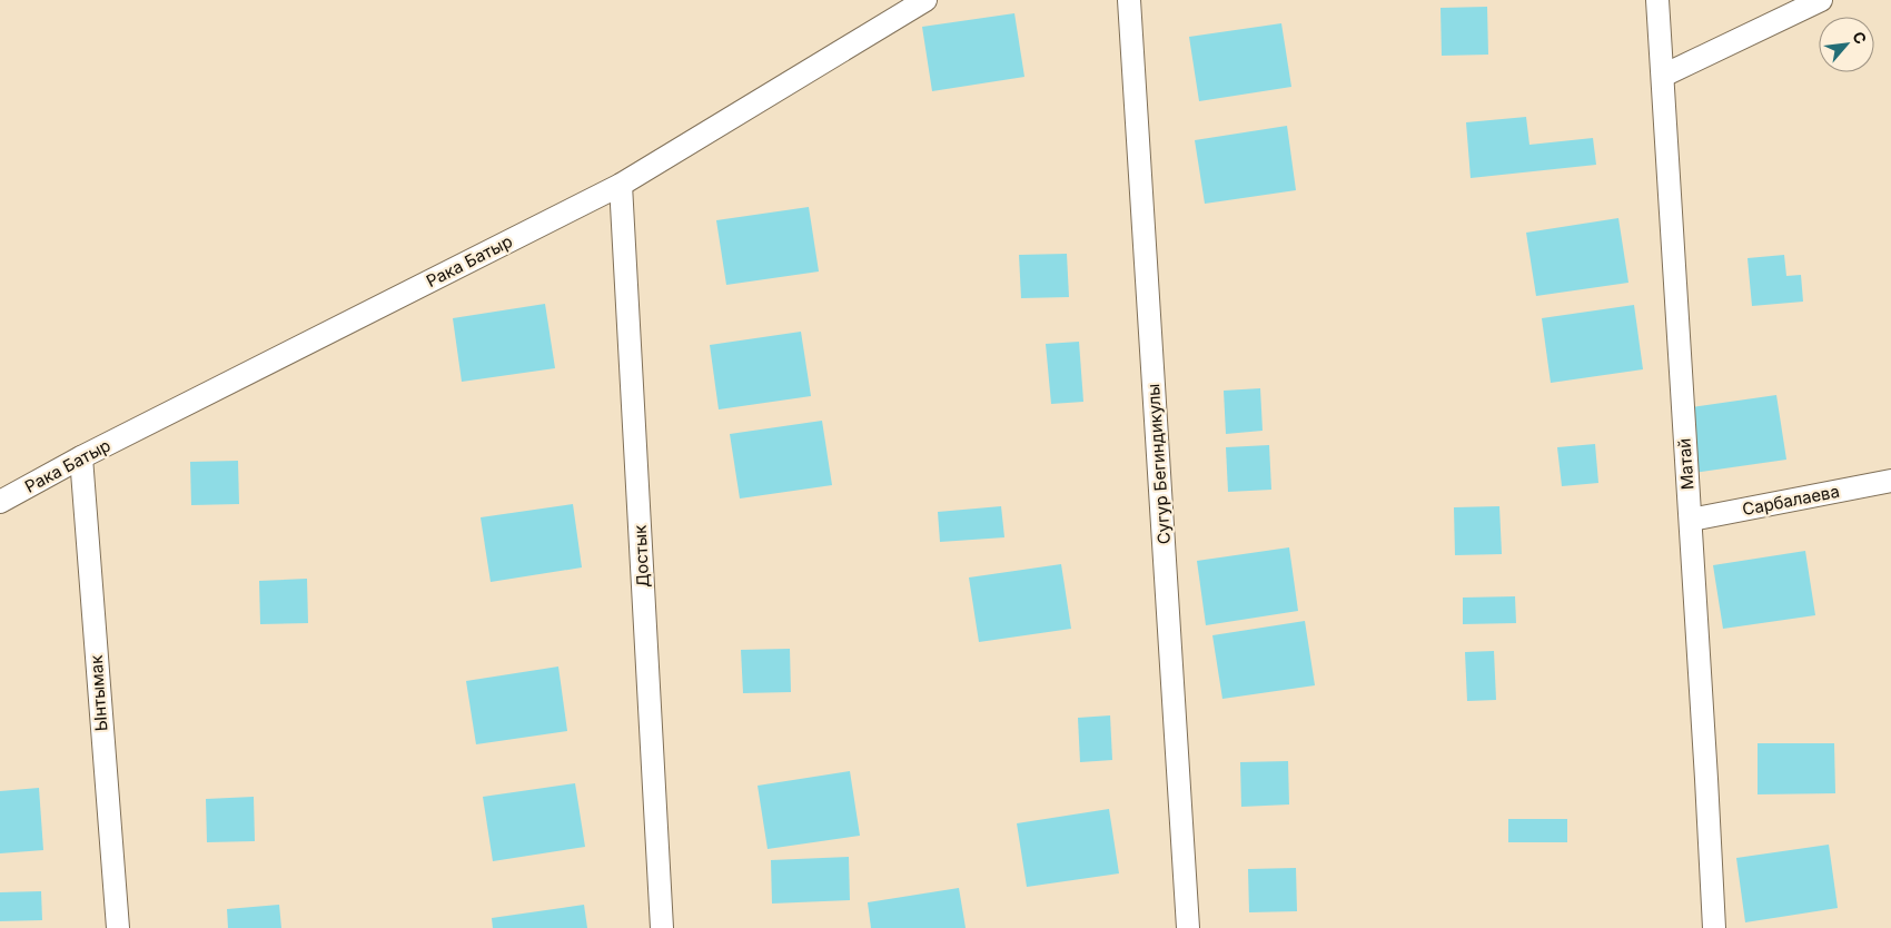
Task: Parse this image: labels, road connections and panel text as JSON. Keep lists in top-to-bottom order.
{
  "streets": {
    "street": [
      "Рака Батыр",
      "Сугур Бегиндикулы",
      "Матай",
      "Сарбалаева",
      "Достык",
      "Ынтымак"
    ]
  },
  "crossings": [
    ["Рака Батыр", "Достык"],
    ["Рака Батыр", "Ынтымак"],
    ["Матай", "Сарбалаева"]
  ],
  "north": "top right"
}
